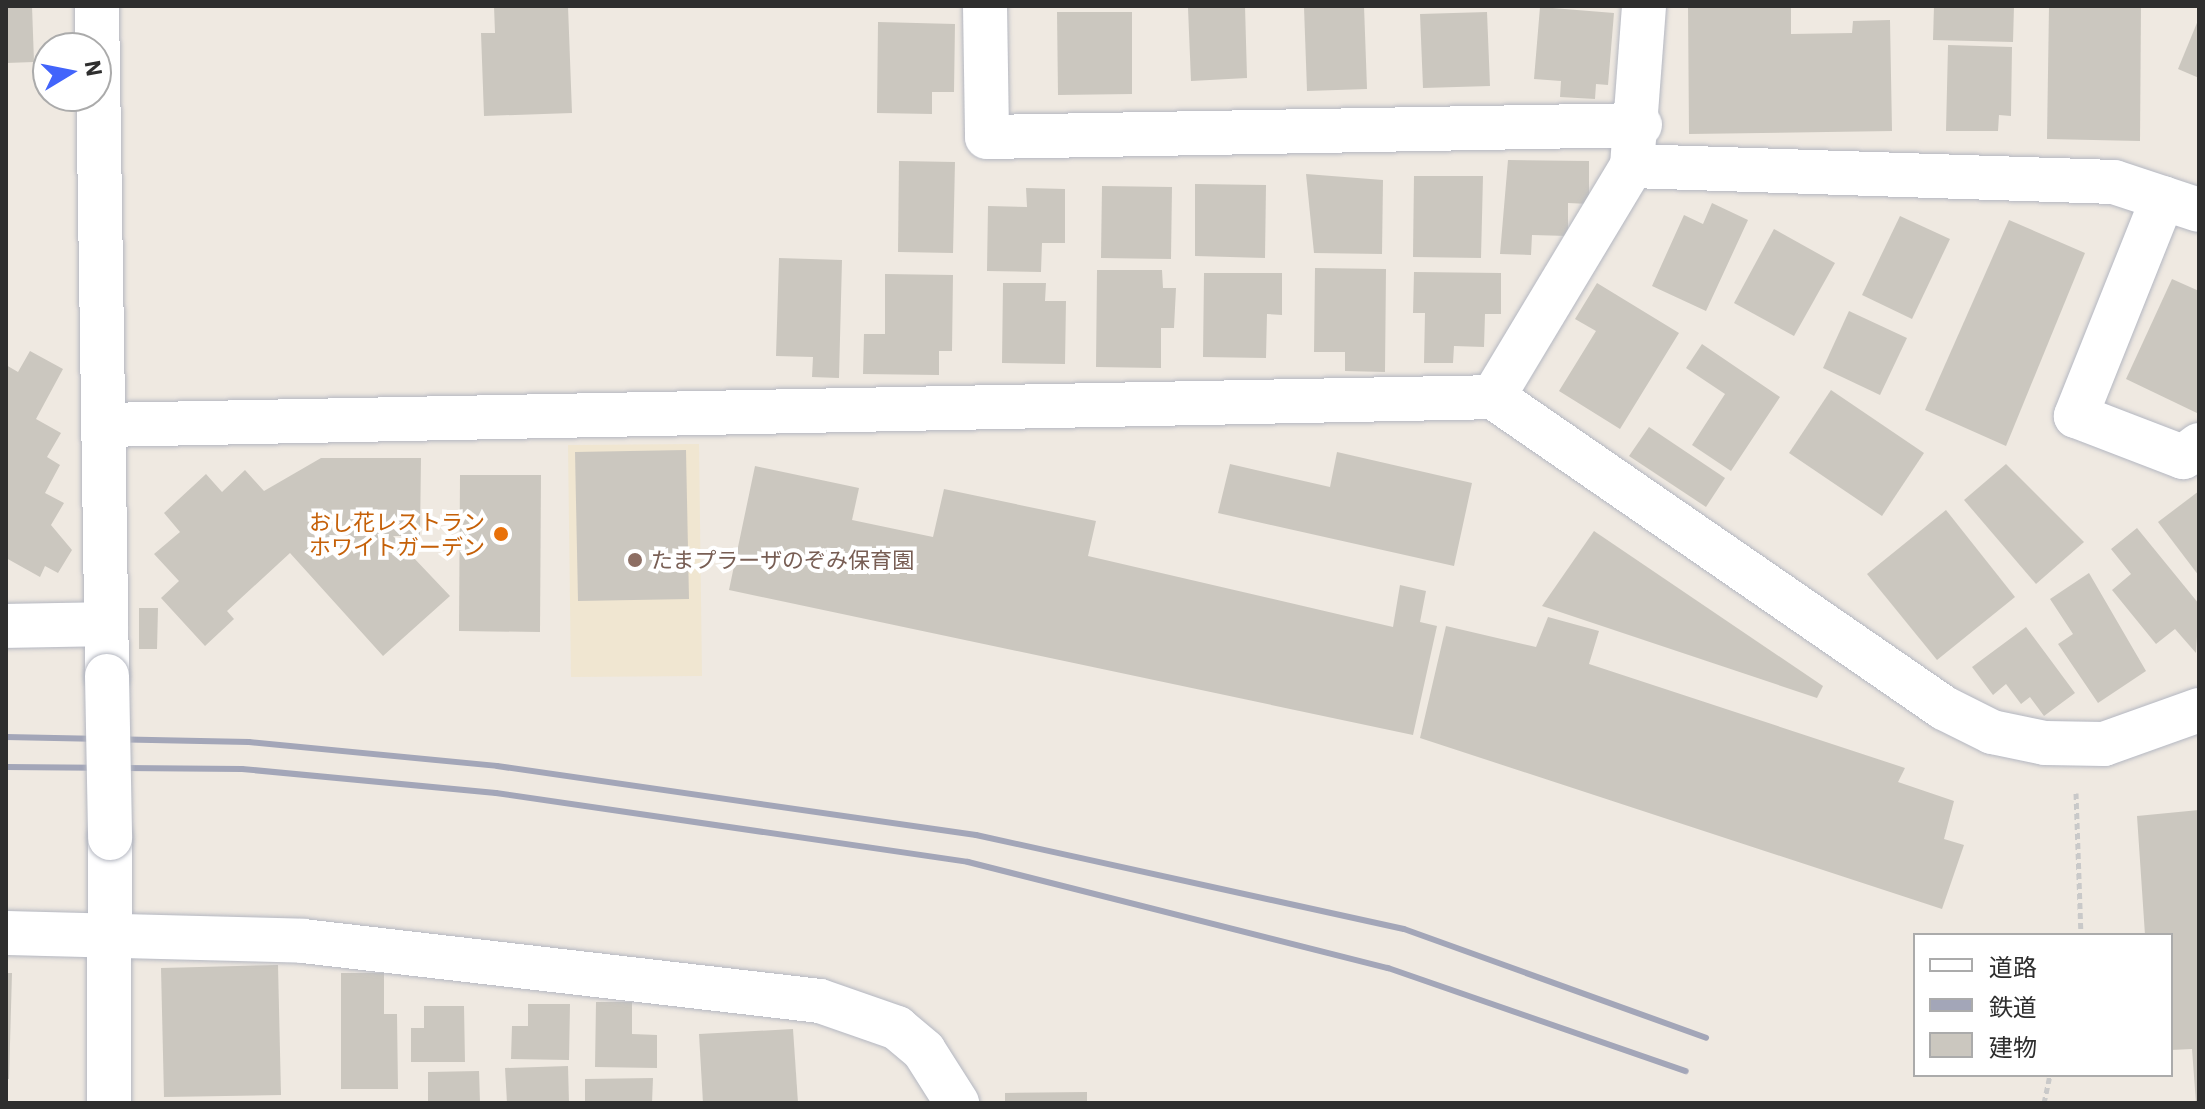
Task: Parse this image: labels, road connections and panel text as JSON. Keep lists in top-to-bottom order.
{
  "places": ["おし花レストラン ホワイトガーデン", "たまプラーザのぞみ保育園"],
  "legend": ["道路", "鉄道", "建物"],
  "north": "right"
}
